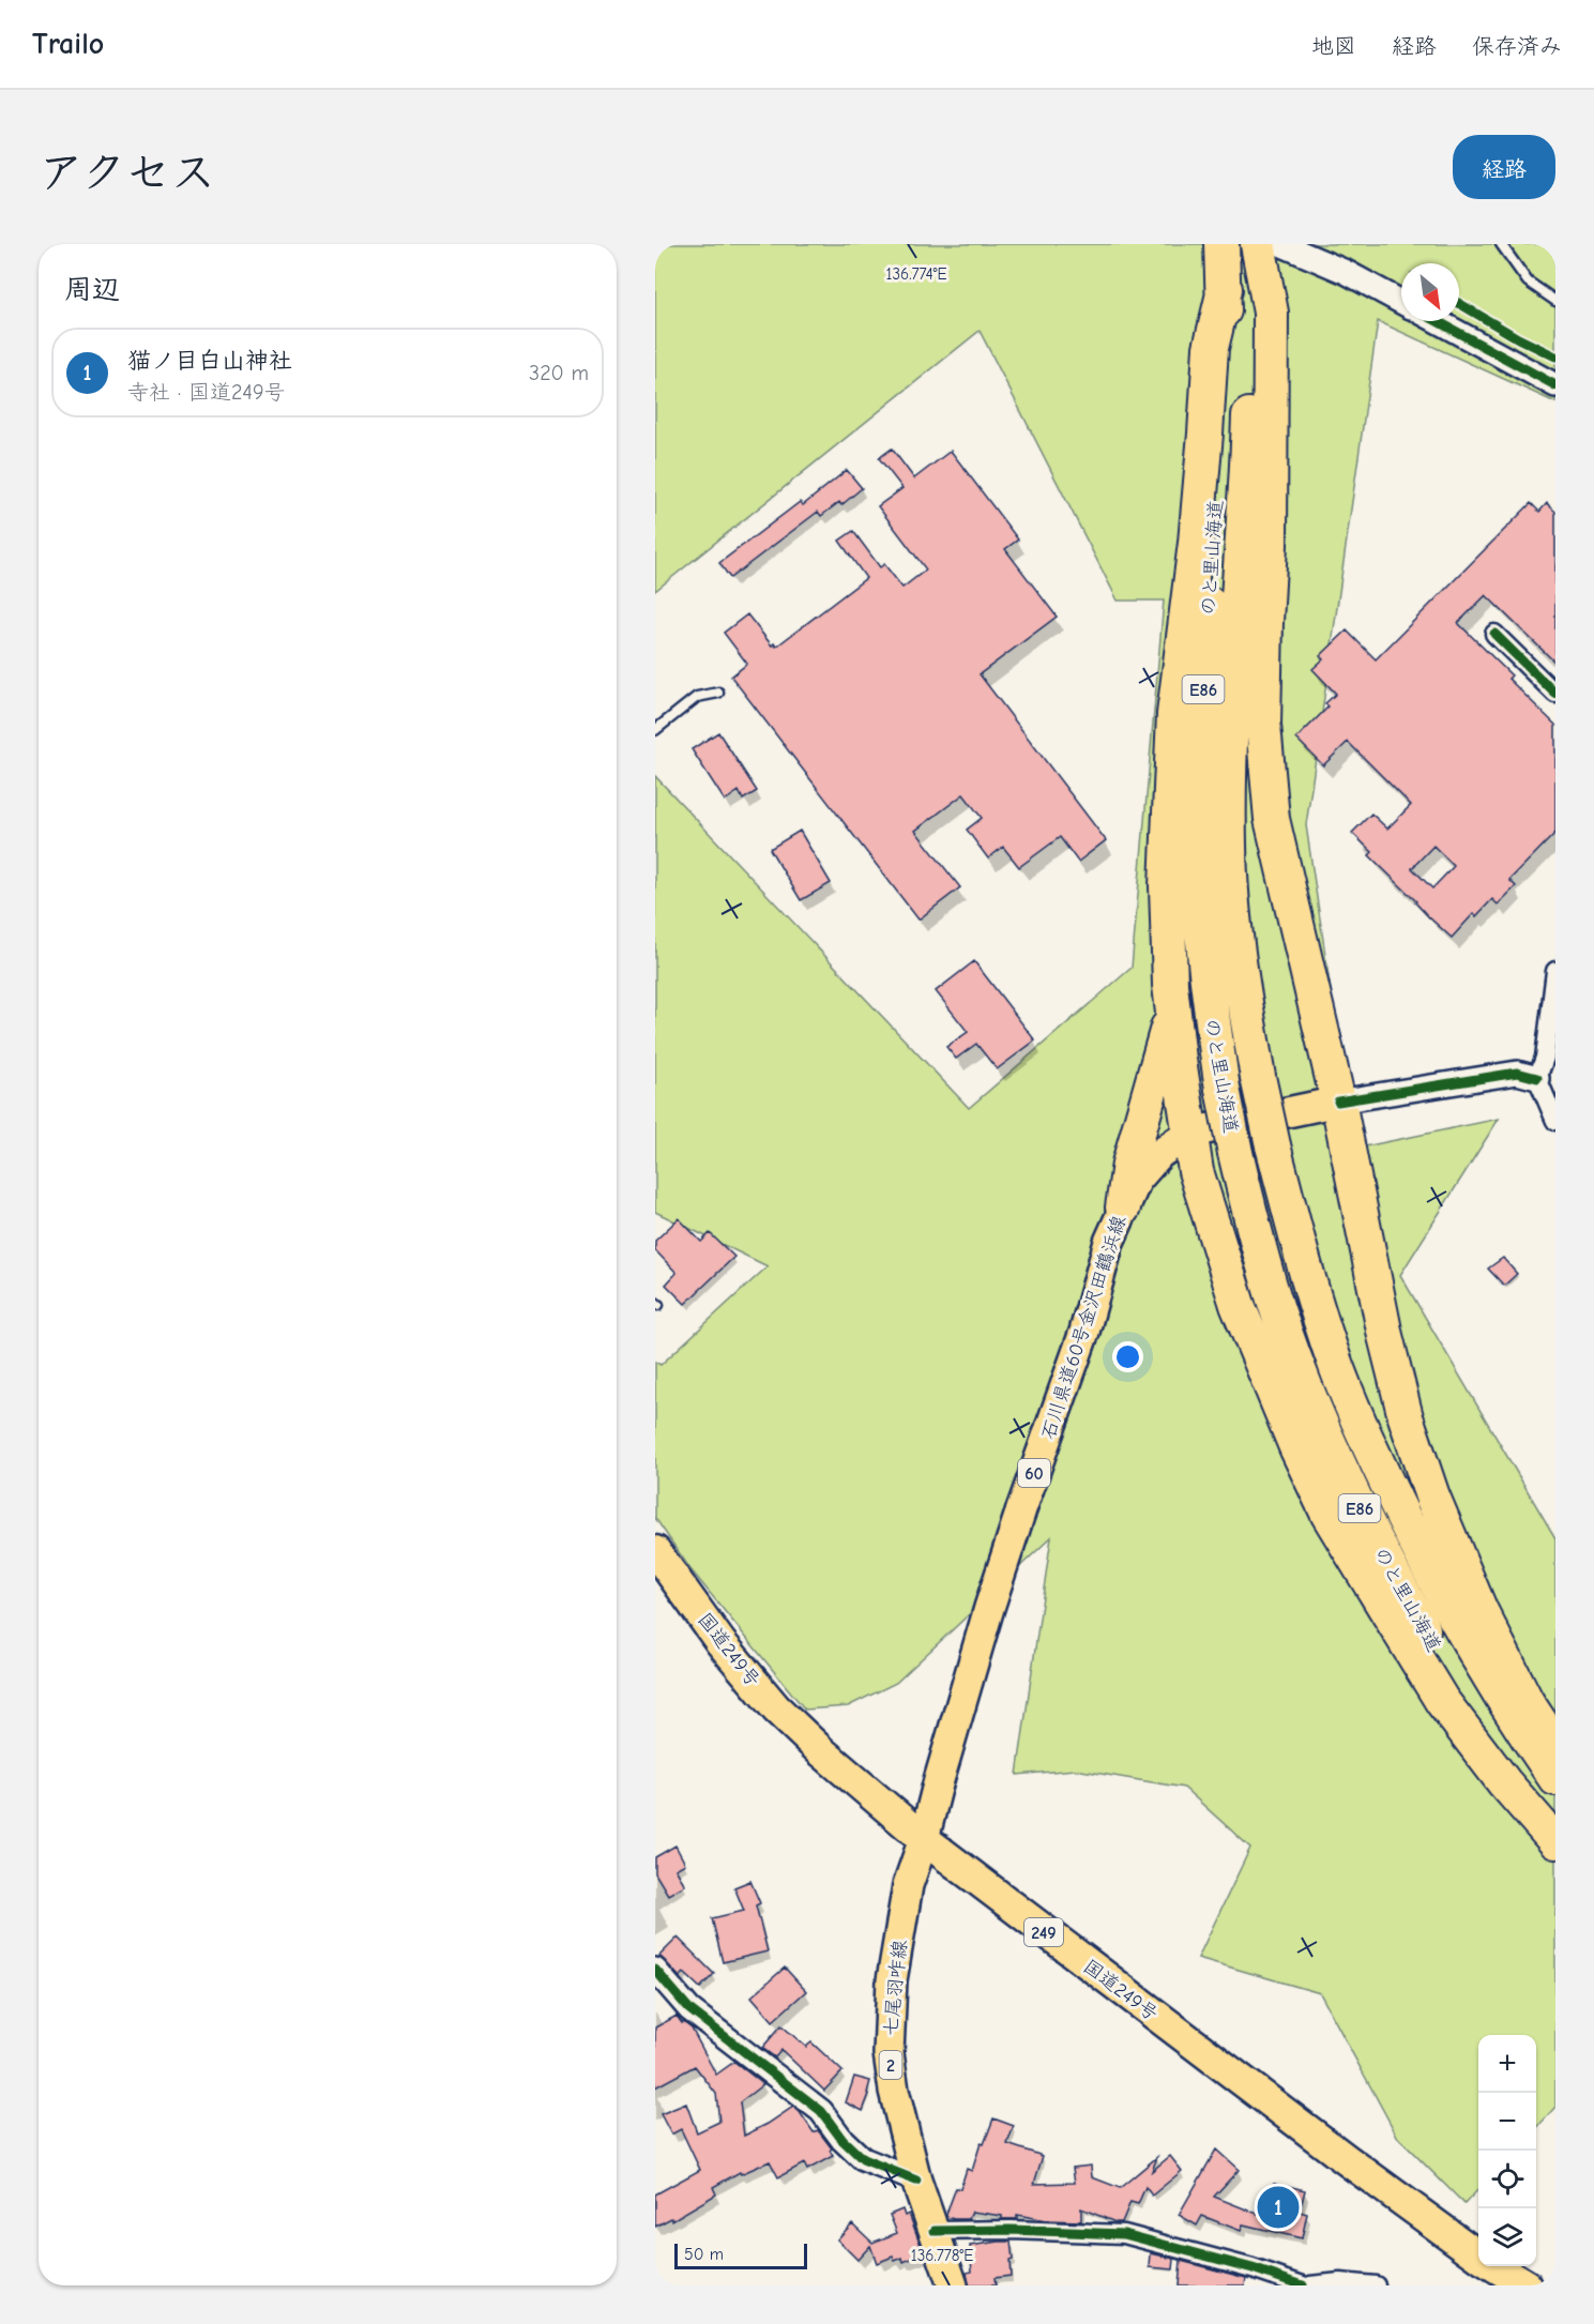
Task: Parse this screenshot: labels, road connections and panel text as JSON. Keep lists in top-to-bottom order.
{
  "streets": {
    "highway": [
      "のと里山海道",
      "E86",
      "国道249号",
      "249"
    ],
    "main road": [
      "石川県道60号金沢田鶴浜線",
      "60",
      "七尾羽咋線",
      "2"
    ]
  },
  "crossings": [
    ["石川県道60号金沢田鶴浜線", "60"],
    ["石川県道60号金沢田鶴浜線", "国道249号"],
    ["石川県道60号金沢田鶴浜線", "七尾羽咋線"],
    ["国道249号", "七尾羽咋線"]
  ],
  "scale_bar": "50 m",
  "north": "bottom right",
  "page": {
    "header": "Trailo",
    "nav": ["地図", "経路", "保存済み"],
    "title": "アクセス",
    "buttons": "経路",
    "heading": "周辺",
    "list": [
      {
        "mark": "1",
        "name": "猫ノ目白山神社",
        "note": "寺社 · 国道249号",
        "value": "320 m"
      }
    ],
    "map_buttons": ["+", "−"],
    "pins": "1",
    "scale": "50 m"
  },
  "coordinates": ["136.774°E", "136.778°E"]
}
